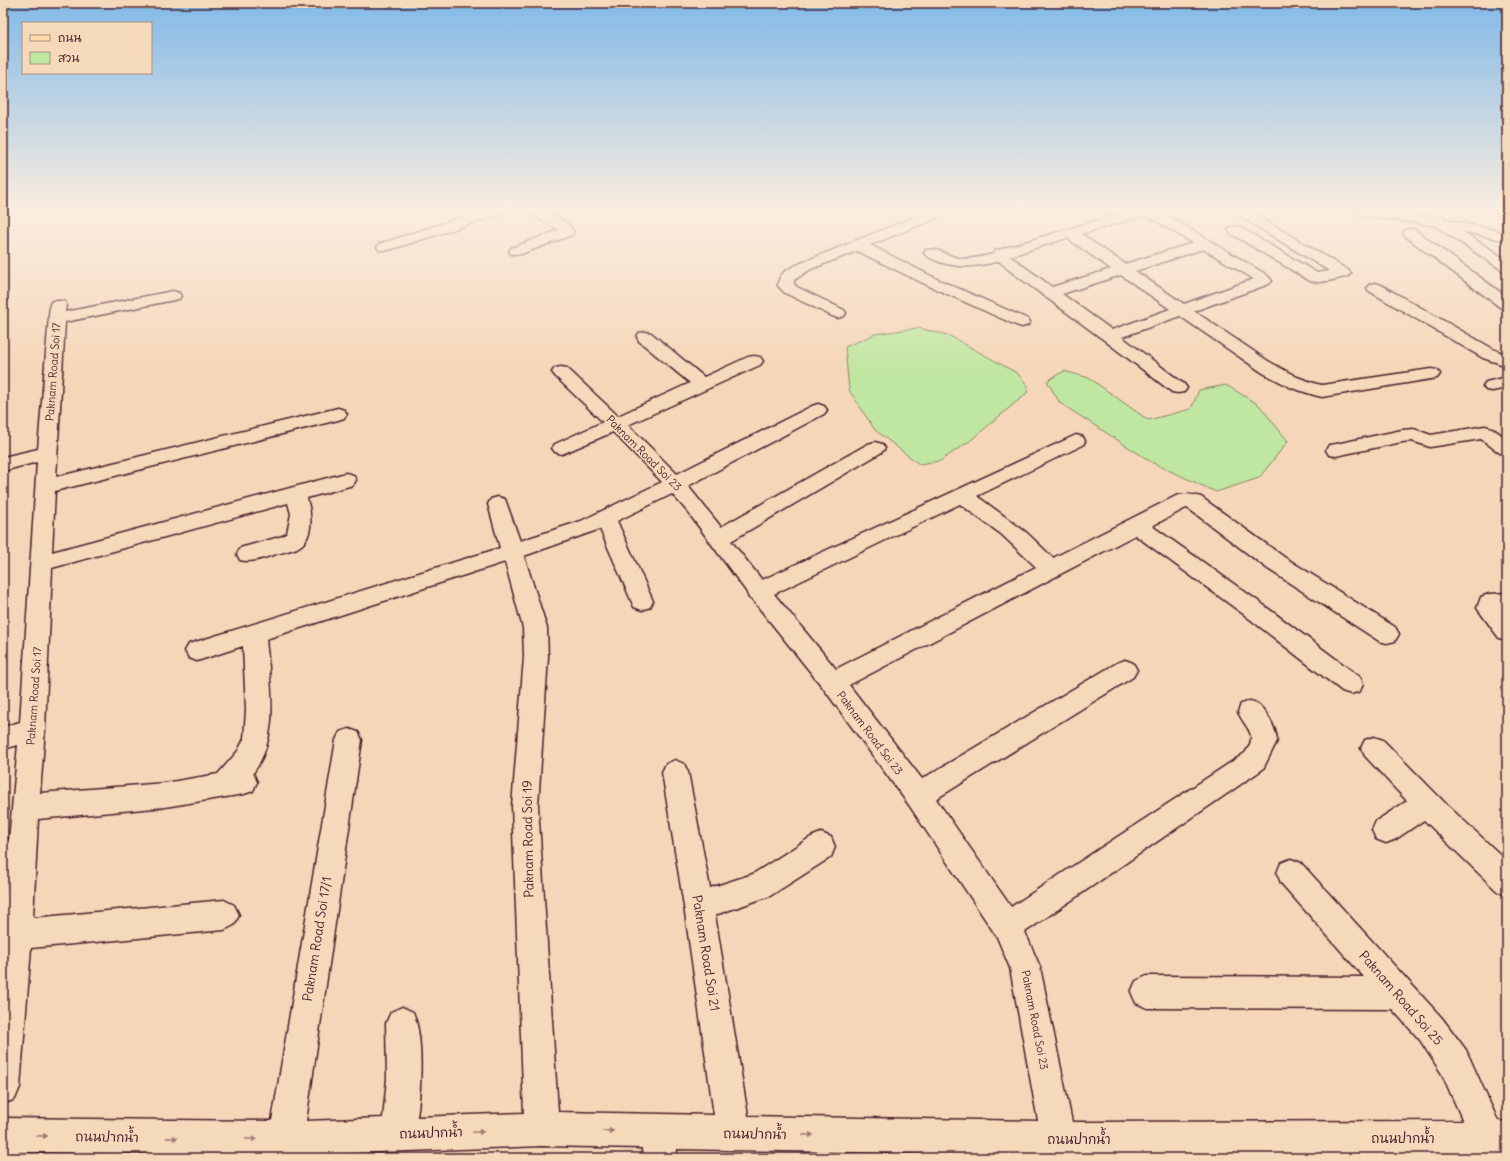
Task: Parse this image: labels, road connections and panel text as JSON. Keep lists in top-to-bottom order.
{
  "streets": {
    "street": [
      "Paknam Road Soi 17",
      "Paknam Road Soi 23",
      "Paknam Road Soi 19",
      "Paknam Road Soi 17/1",
      "Paknam Road Soi 21",
      "Paknam Road Soi 25",
      "ถนนปากน้ำ"
    ]
  },
  "crossings": [
    ["Paknam Road Soi 23", "ถนนปากน้ำ"],
    ["Paknam Road Soi 19", "ถนนปากน้ำ"],
    ["Paknam Road Soi 17/1", "ถนนปากน้ำ"],
    ["Paknam Road Soi 21", "ถนนปากน้ำ"],
    ["Paknam Road Soi 25", "ถนนปากน้ำ"]
  ],
  "one_way": ["ถนนปากน้ำ"],
  "legend": ["ถนน", "สวน"]
}
